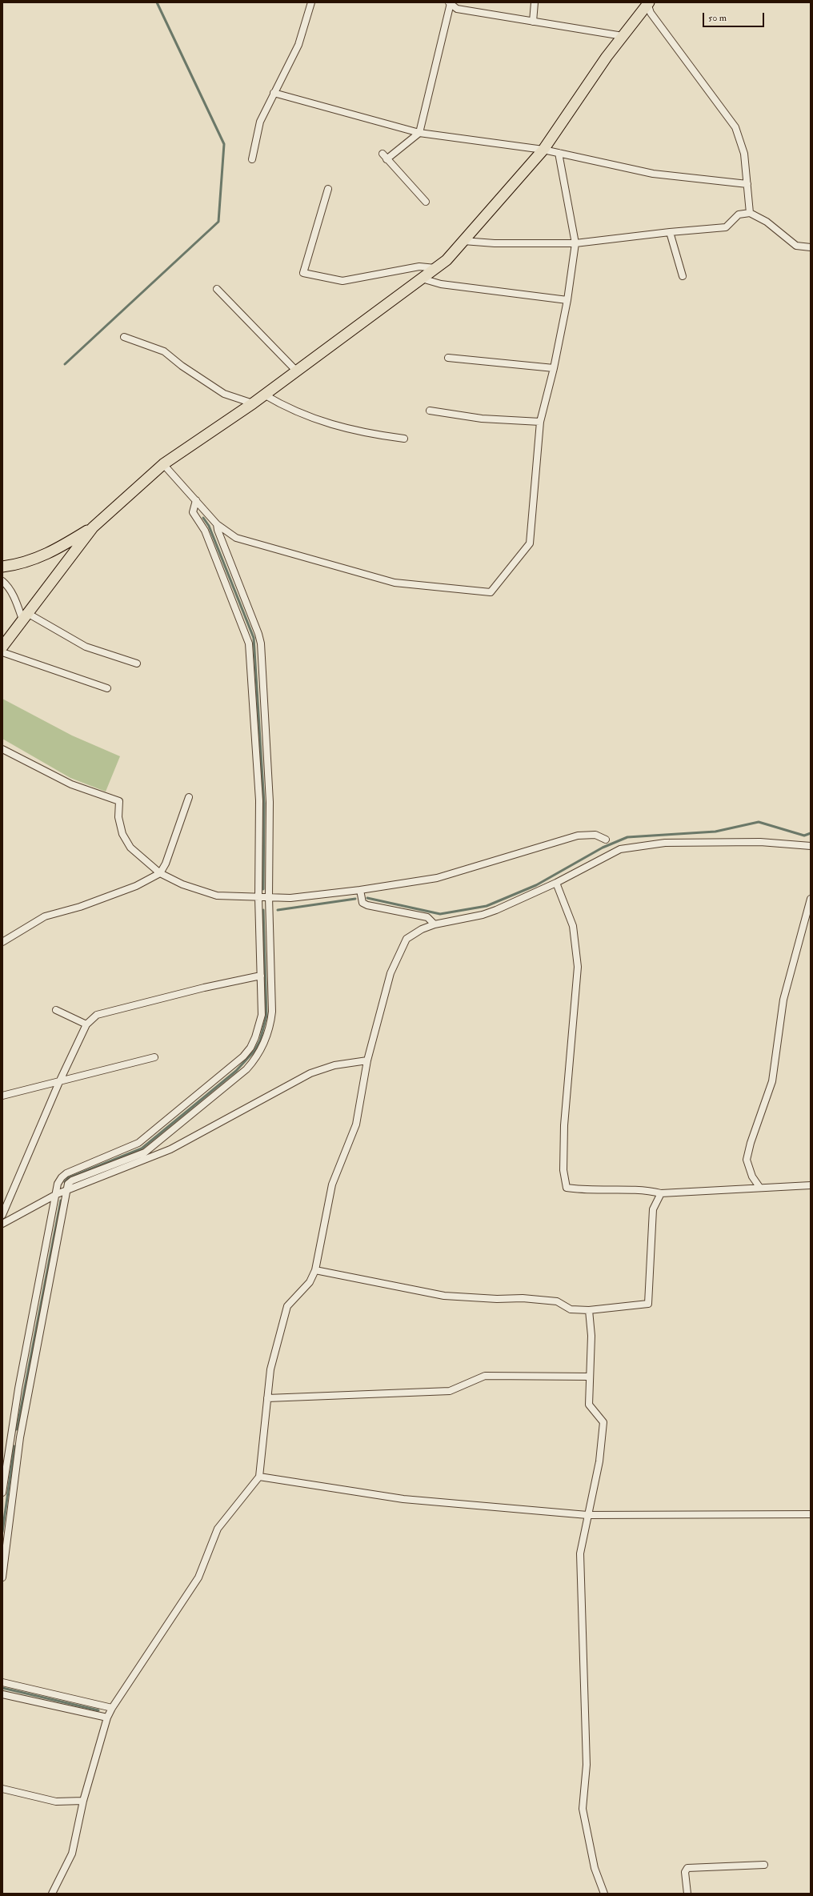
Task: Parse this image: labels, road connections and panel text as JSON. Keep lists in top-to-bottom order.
{
  "scale_bar": "50 m"
}
